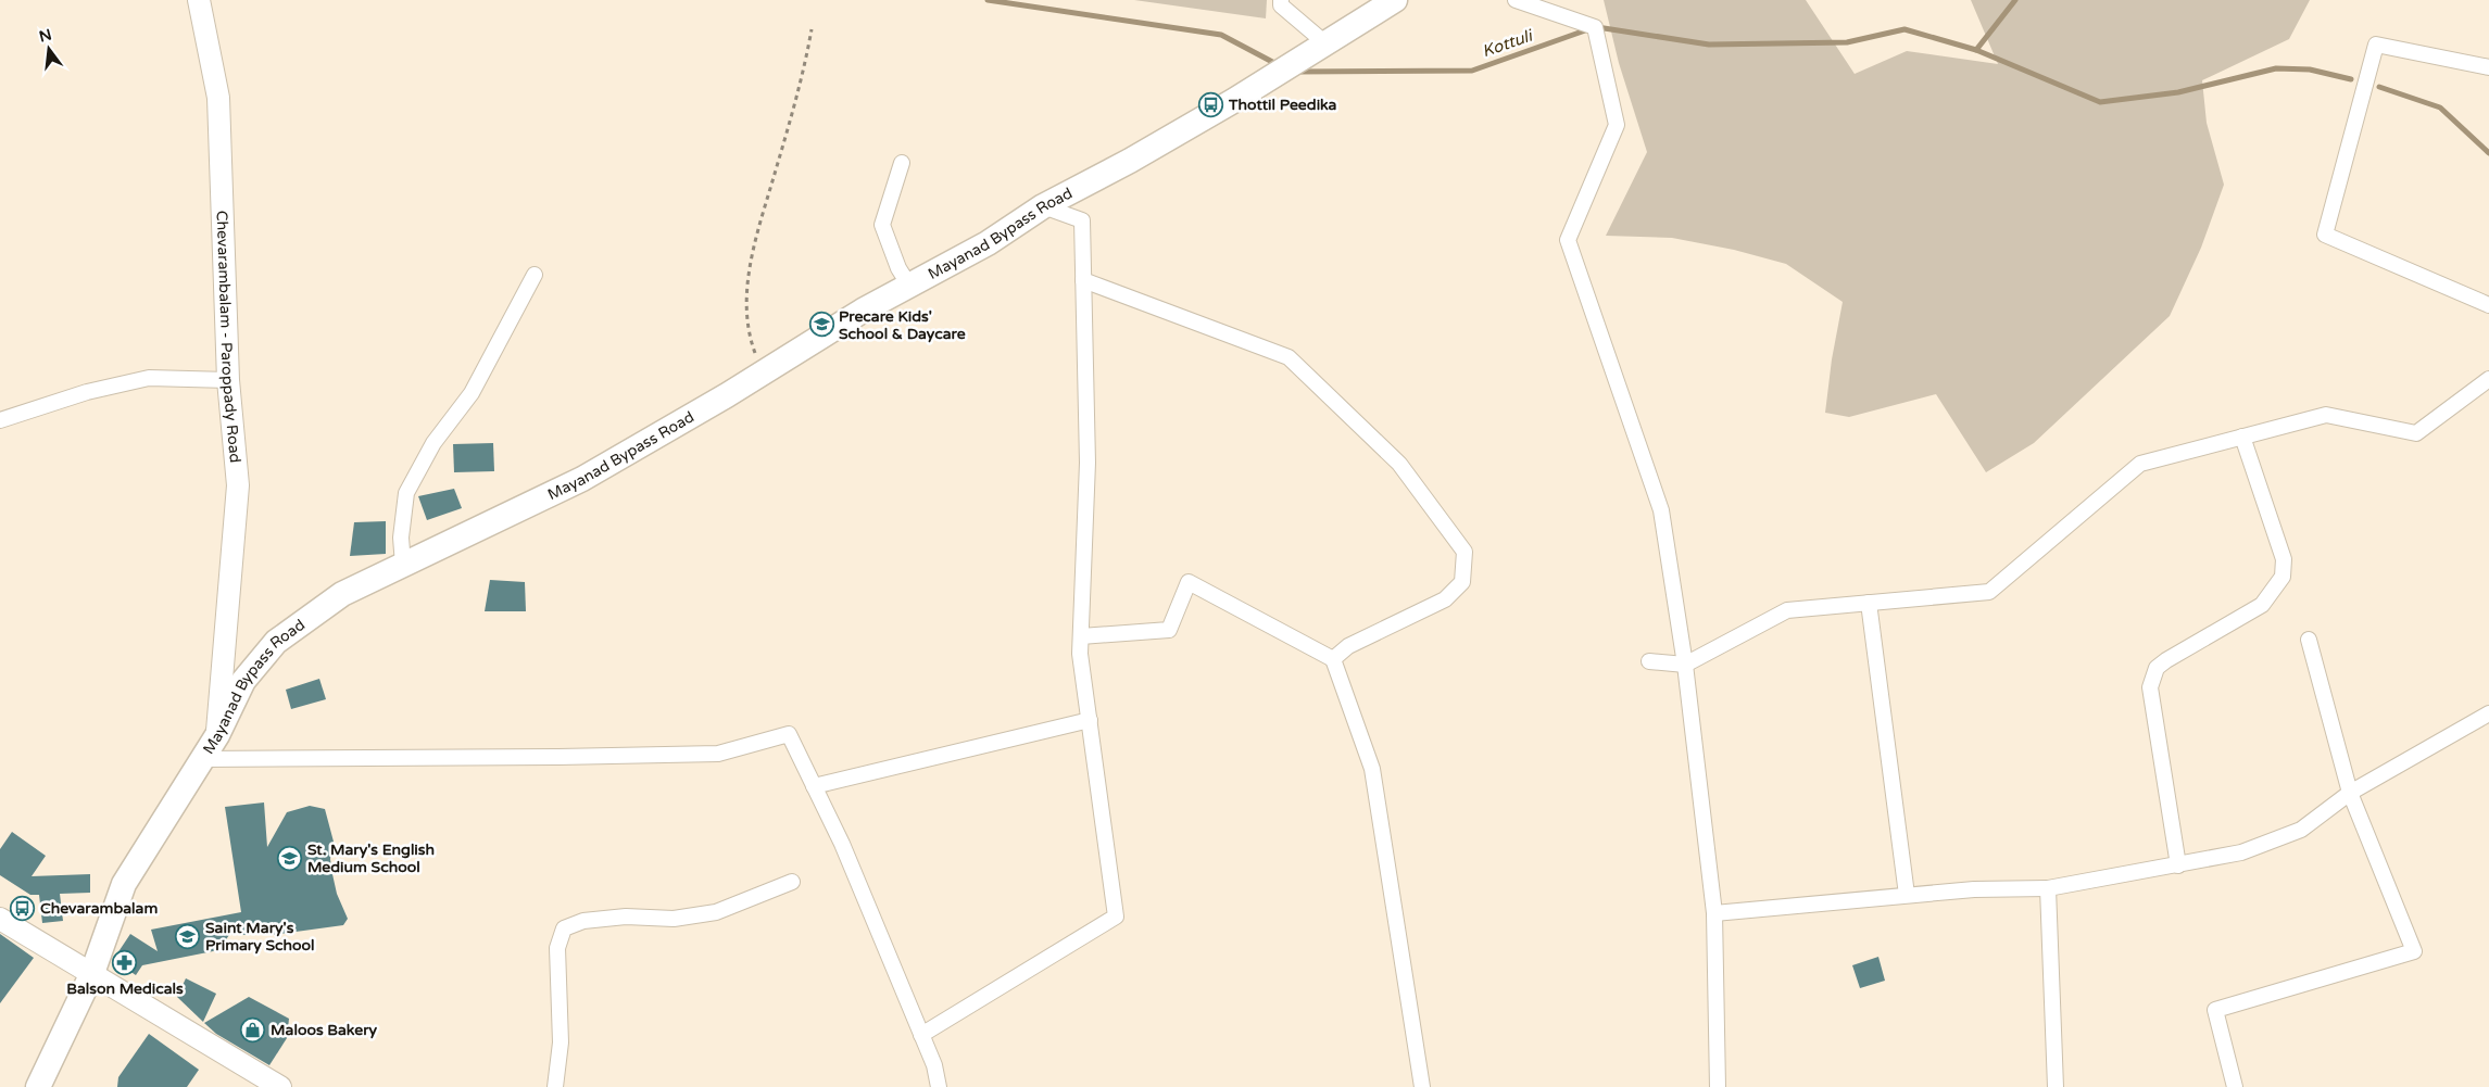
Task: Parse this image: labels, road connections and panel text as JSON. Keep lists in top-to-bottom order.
{
  "streets": {
    "main road": ["Mayanad Bypass Road", "Chevarambalam - Paroppady Road"]
  },
  "crossings": [
    ["Mayanad Bypass Road", "Chevarambalam - Paroppady Road"]
  ],
  "water": ["Kottuli"],
  "places": {
    "bus stop": ["Thottil Peedika", "Chevarambalam"],
    "school or university": ["Precare Kids' School & Daycare", "St. Mary's English Medium School", "Saint Mary's Primary School"],
    "pharmacy": ["Balson Medicals"],
    "shop": ["Maloos Bakery"]
  },
  "north": "top"
}
